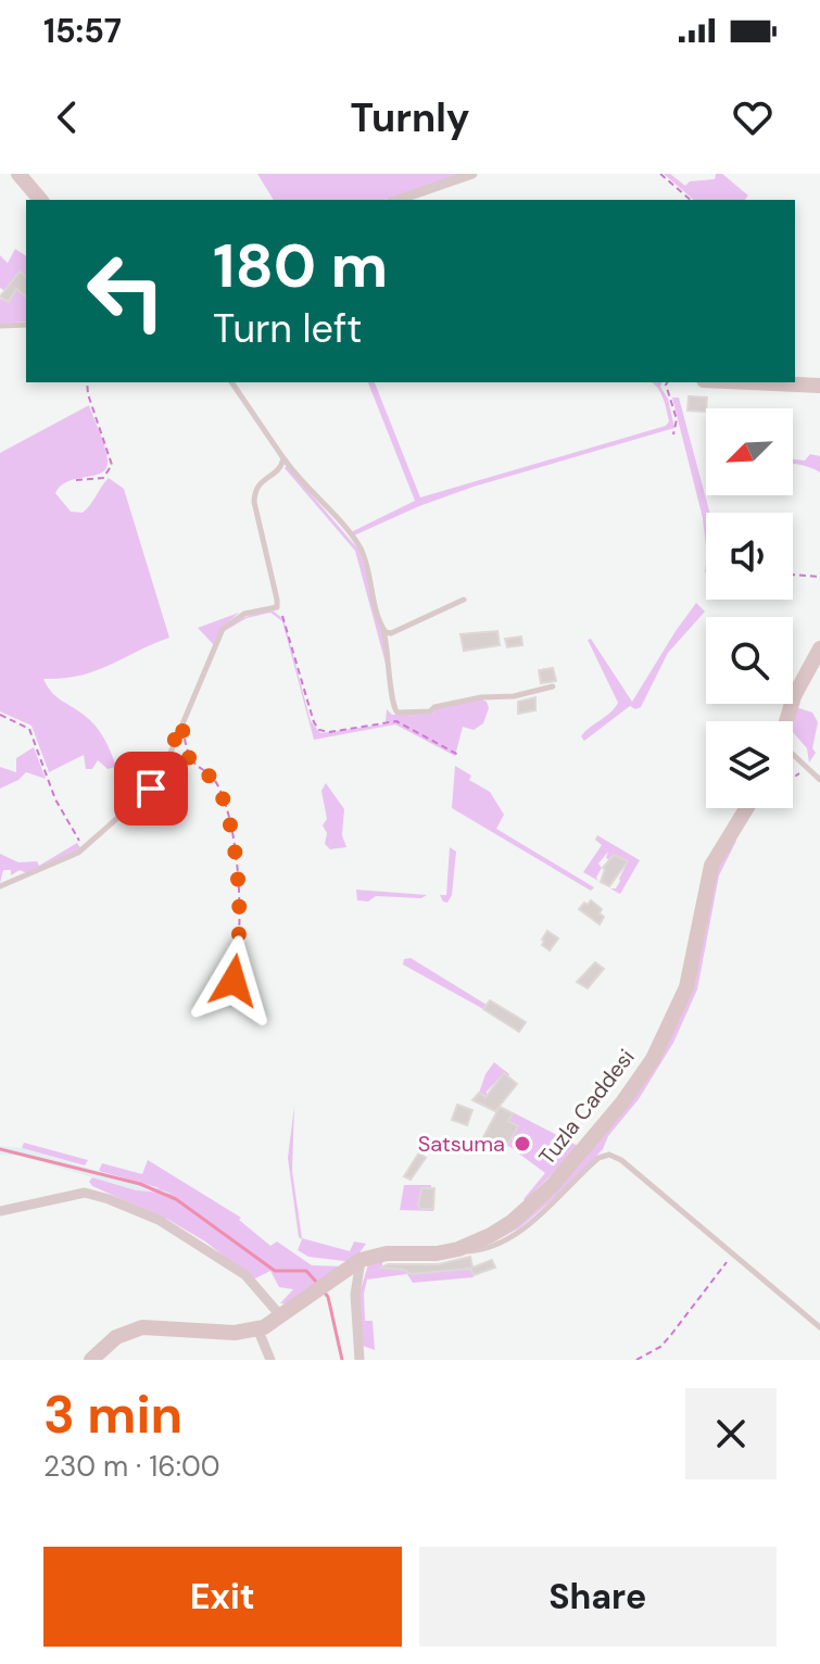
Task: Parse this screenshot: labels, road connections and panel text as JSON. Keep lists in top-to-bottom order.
{
  "streets": {
    "main road": ["Tuzla Caddesi"]
  },
  "places": ["Satsuma"],
  "north": "bottom left",
  "page": {
    "status": "15:57",
    "header": "Turnly",
    "turn": ["180 m", "Turn left"],
    "heading": ["3 min", "230 m · 16:00"],
    "buttons": ["Exit", "Share"]
  }
}
